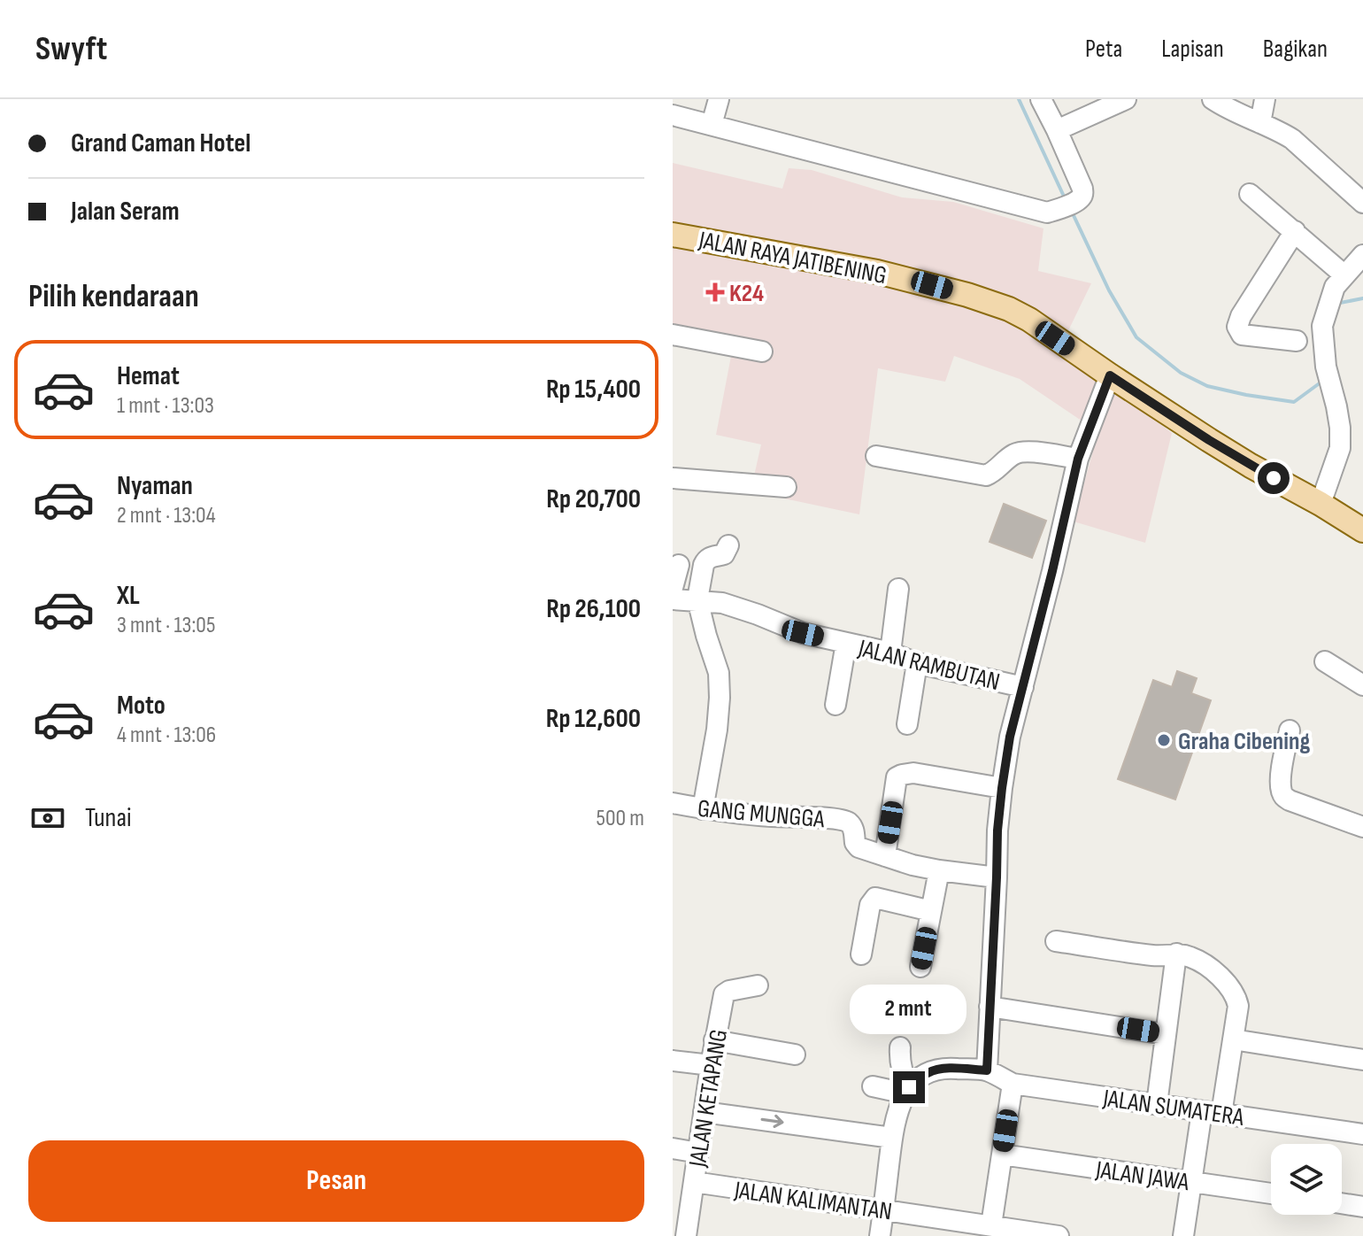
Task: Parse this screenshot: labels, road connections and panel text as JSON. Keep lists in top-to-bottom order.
{
  "streets": {
    "main road": ["JALAN RAYA JATIBENING"],
    "street": [
      "JALAN RAMBUTAN",
      "GANG MUNGGA",
      "JALAN KETAPANG",
      "JALAN SUMATERA",
      "JALAN JAWA",
      "JALAN KALIMANTAN"
    ]
  },
  "crossings": [
    ["JALAN KETAPANG", "JALAN KALIMANTAN"]
  ],
  "places": {
    "health": ["K24"],
    "other": ["Graha Cibening"]
  },
  "page": {
    "header": "Swyft",
    "nav": ["Peta", "Lapisan", "Bagikan"],
    "banner": ["Grand Caman Hotel", "Jalan Seram"],
    "heading": "Pilih kendaraan",
    "list": [
      {
        "name": "Hemat",
        "note": "1 mnt · 13:03",
        "value": "Rp 15,400"
      },
      {
        "name": "Nyaman",
        "note": "2 mnt · 13:04",
        "value": "Rp 20,700"
      },
      {
        "name": "XL",
        "note": "3 mnt · 13:05",
        "value": "Rp 26,100"
      },
      {
        "name": "Moto",
        "note": "4 mnt · 13:06",
        "value": "Rp 12,600"
      }
    ],
    "pay": ["Tunai", "500 m"],
    "bubble": "2 mnt",
    "buttons": "Pesan"
  }
}
